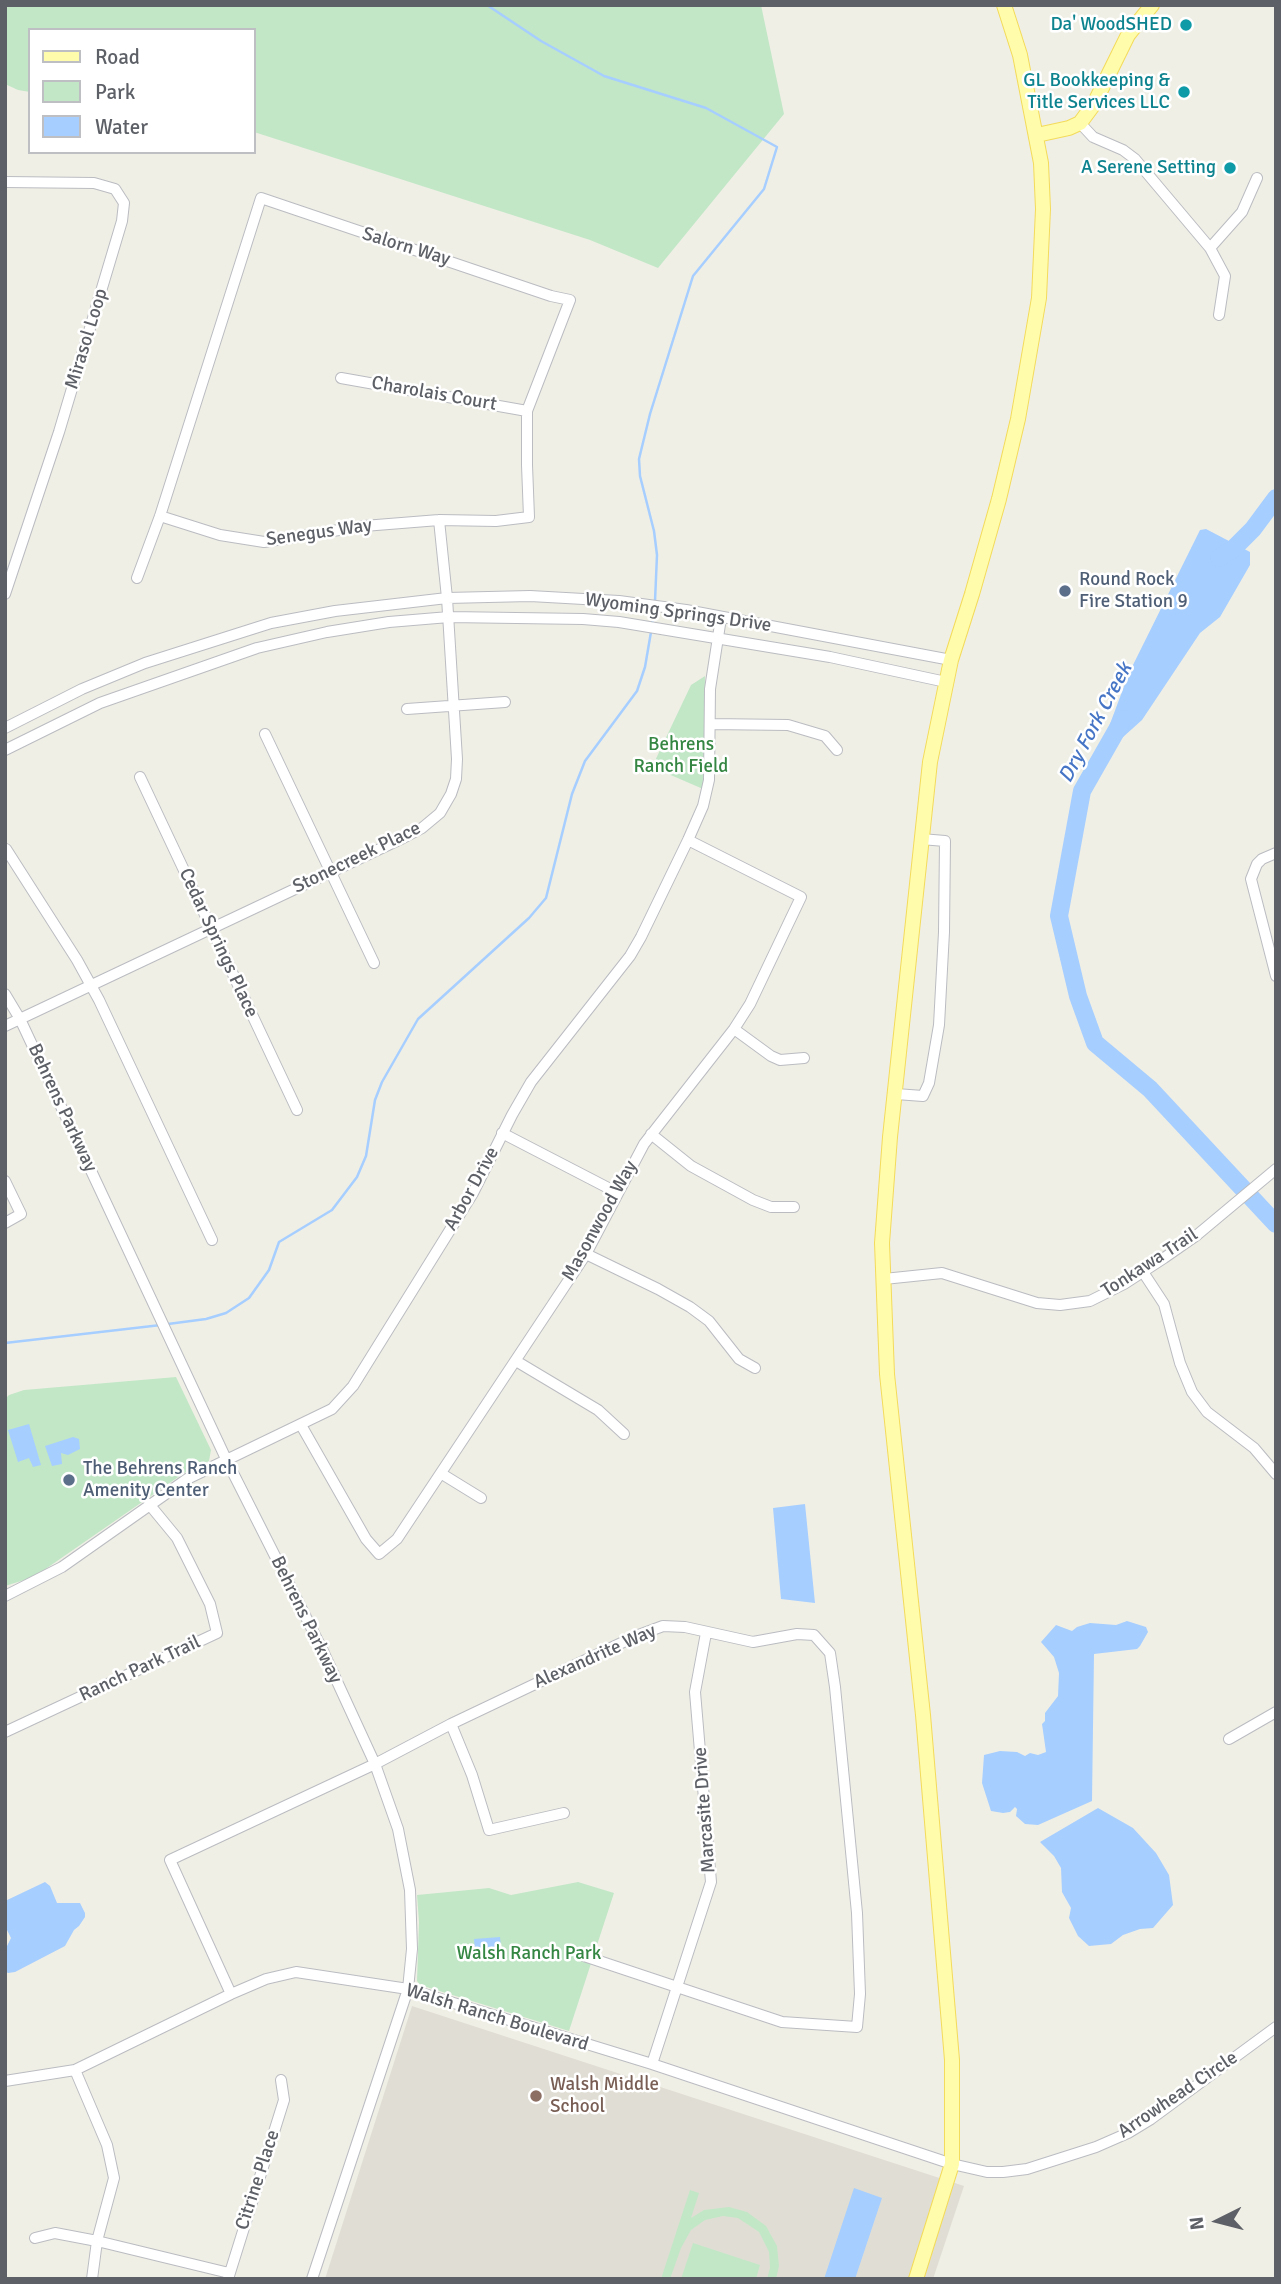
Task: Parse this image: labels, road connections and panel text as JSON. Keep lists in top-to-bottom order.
{
  "streets": {
    "street": [
      "Salorn Way",
      "Mirasol Loop",
      "Charolais Court",
      "Senegus Way",
      "Wyoming Springs Drive",
      "Stonecreek Place",
      "Cedar Springs Place",
      "Behrens Parkway",
      "Arbor Drive",
      "Masonwood Way",
      "Tonkawa Trail",
      "Alexandrite Way",
      "Ranch Park Trail",
      "Marcasite Drive",
      "Walsh Ranch Boulevard",
      "Arrowhead Circle",
      "Citrine Place"
    ]
  },
  "crossings": [
    ["Salorn Way", "Charolais Court"],
    ["Salorn Way", "Senegus Way"],
    ["Wyoming Springs Drive", "Stonecreek Place"],
    ["Wyoming Springs Drive", "Arbor Drive"],
    ["Stonecreek Place", "Cedar Springs Place"],
    ["Stonecreek Place", "Behrens Parkway"],
    ["Behrens Parkway", "Arbor Drive"],
    ["Behrens Parkway", "Alexandrite Way"],
    ["Behrens Parkway", "Walsh Ranch Boulevard"],
    ["Arbor Drive", "Masonwood Way"],
    ["Arbor Drive", "Ranch Park Trail"],
    ["Alexandrite Way", "Marcasite Drive"],
    ["Alexandrite Way", "Walsh Ranch Boulevard"],
    ["Marcasite Drive", "Walsh Ranch Boulevard"],
    ["Walsh Ranch Boulevard", "Arrowhead Circle"]
  ],
  "water": ["Dry Fork Creek"],
  "parks": ["Behrens Ranch Field", "Walsh Ranch Park"],
  "places": [
    "Da' WoodSHED",
    "GL Bookkeeping & Title Services LLC",
    "A Serene Setting",
    "Round Rock Fire Station 9",
    "The Behrens Ranch Amenity Center",
    "Walsh Middle School"
  ],
  "legend": ["Road", "Park", "Water"],
  "north": "left"
}
